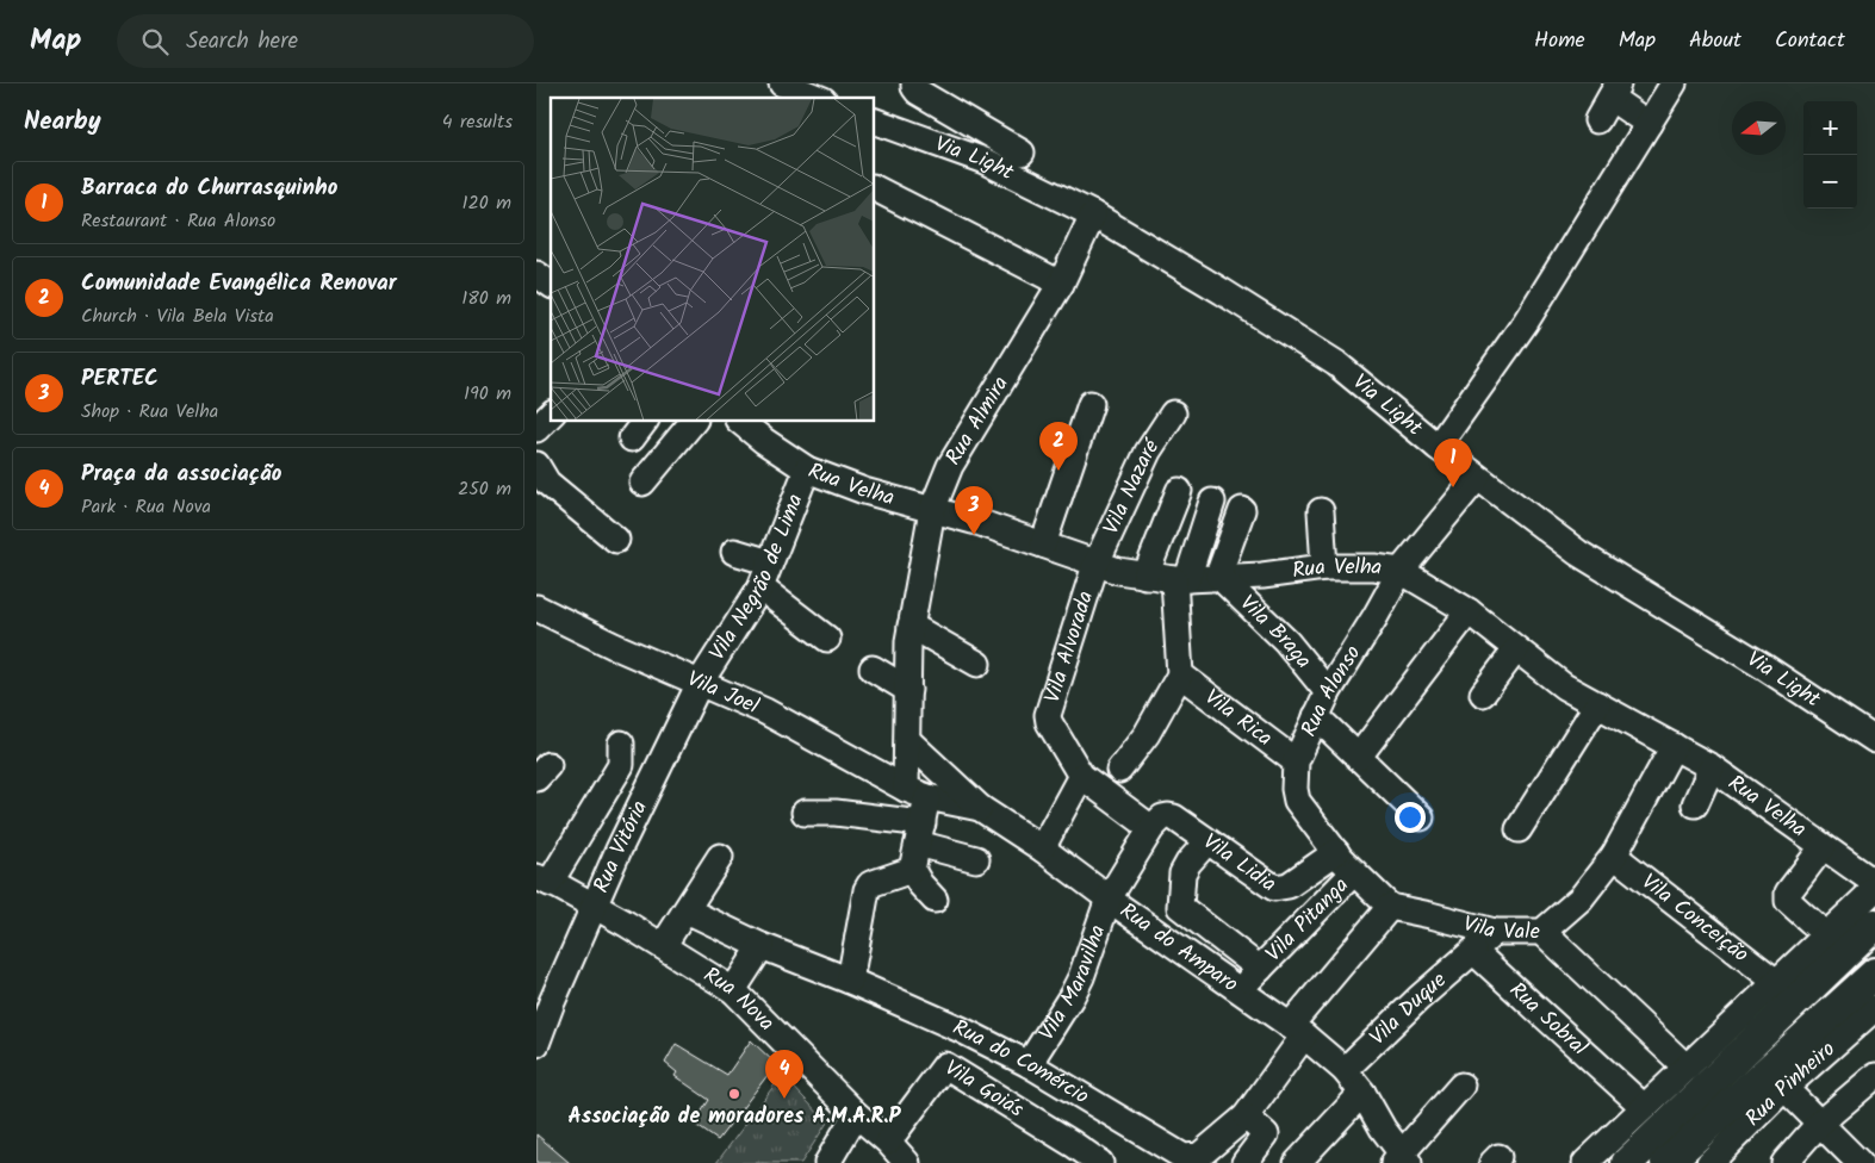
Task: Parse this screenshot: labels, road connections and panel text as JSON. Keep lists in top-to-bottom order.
{
  "streets": {
    "street": [
      "Via Light",
      "Rua Almira",
      "Rua Velha",
      "Vila Nazaré",
      "Vila Negrão de Lima",
      "Vila Braga",
      "Vila Alvorada",
      "Rua Alonso",
      "Vila Joel",
      "Vila Rica",
      "Rua Vitória",
      "Vila Lidia",
      "Vila Conceição",
      "Vila Pitanga",
      "Vila Vale",
      "Rua do Amparo",
      "Vila Maravilha",
      "Rua Nova",
      "Vila Duque",
      "Rua Sobral",
      "Rua do Comércio",
      "Rua Pinheiro",
      "Vila Goiás"
    ]
  },
  "crossings": [
    ["Via Light", "Rua Almira"],
    ["Via Light", "Rua Alonso"],
    ["Rua Almira", "Rua Velha"],
    ["Rua Almira", "Vila Joel"],
    ["Rua Almira", "Rua do Amparo"],
    ["Rua Velha", "Vila Nazaré"],
    ["Rua Velha", "Vila Negrão de Lima"],
    ["Rua Velha", "Vila Braga"],
    ["Rua Velha", "Vila Alvorada"],
    ["Rua Velha", "Rua Alonso"],
    ["Rua Velha", "Vila Vale"],
    ["Vila Nazaré", "Vila Alvorada"],
    ["Vila Negrão de Lima", "Vila Joel"],
    ["Vila Negrão de Lima", "Rua Vitória"],
    ["Vila Braga", "Rua Alonso"],
    ["Vila Alvorada", "Vila Lidia"],
    ["Vila Alvorada", "Vila Maravilha"],
    ["Rua Alonso", "Vila Rica"],
    ["Rua Alonso", "Vila Lidia"],
    ["Rua Alonso", "Vila Pitanga"],
    ["Rua Alonso", "Vila Vale"],
    ["Vila Joel", "Rua do Amparo"],
    ["Rua Vitória", "Rua Nova"],
    ["Vila Lidia", "Vila Maravilha"],
    ["Vila Conceição", "Vila Vale"],
    ["Vila Pitanga", "Rua do Amparo"],
    ["Rua do Amparo", "Vila Maravilha"],
    ["Rua do Amparo", "Vila Duque"],
    ["Rua do Amparo", "Rua do Comércio"],
    ["Vila Maravilha", "Rua do Comércio"],
    ["Rua Nova", "Vila Goiás"],
    ["Vila Duque", "Rua Sobral"]
  ],
  "places": ["Associação de moradores A.M.A.R.P"],
  "north": "left",
  "page": {
    "header": "Map",
    "search": "Search here",
    "nav": [
      "Home",
      "Map",
      "About",
      "Contact"
    ],
    "heading": ["Nearby", "4 results"],
    "map_buttons": ["+", "−"],
    "list": [
      {
        "mark": "1",
        "name": "Barraca do Churrasquinho",
        "note": "Restaurant · Rua Alonso",
        "value": "120 m"
      },
      {
        "mark": "2",
        "name": "Comunidade Evangélica Renovar",
        "note": "Church · Vila Bela Vista",
        "value": "180 m"
      },
      {
        "mark": "3",
        "name": "PERTEC",
        "note": "Shop · Rua Velha",
        "value": "190 m"
      },
      {
        "mark": "4",
        "name": "Praça da associação",
        "note": "Park · Rua Nova",
        "value": "250 m"
      }
    ],
    "pins": [
      "2",
      "1",
      "3",
      "4"
    ]
  }
}
